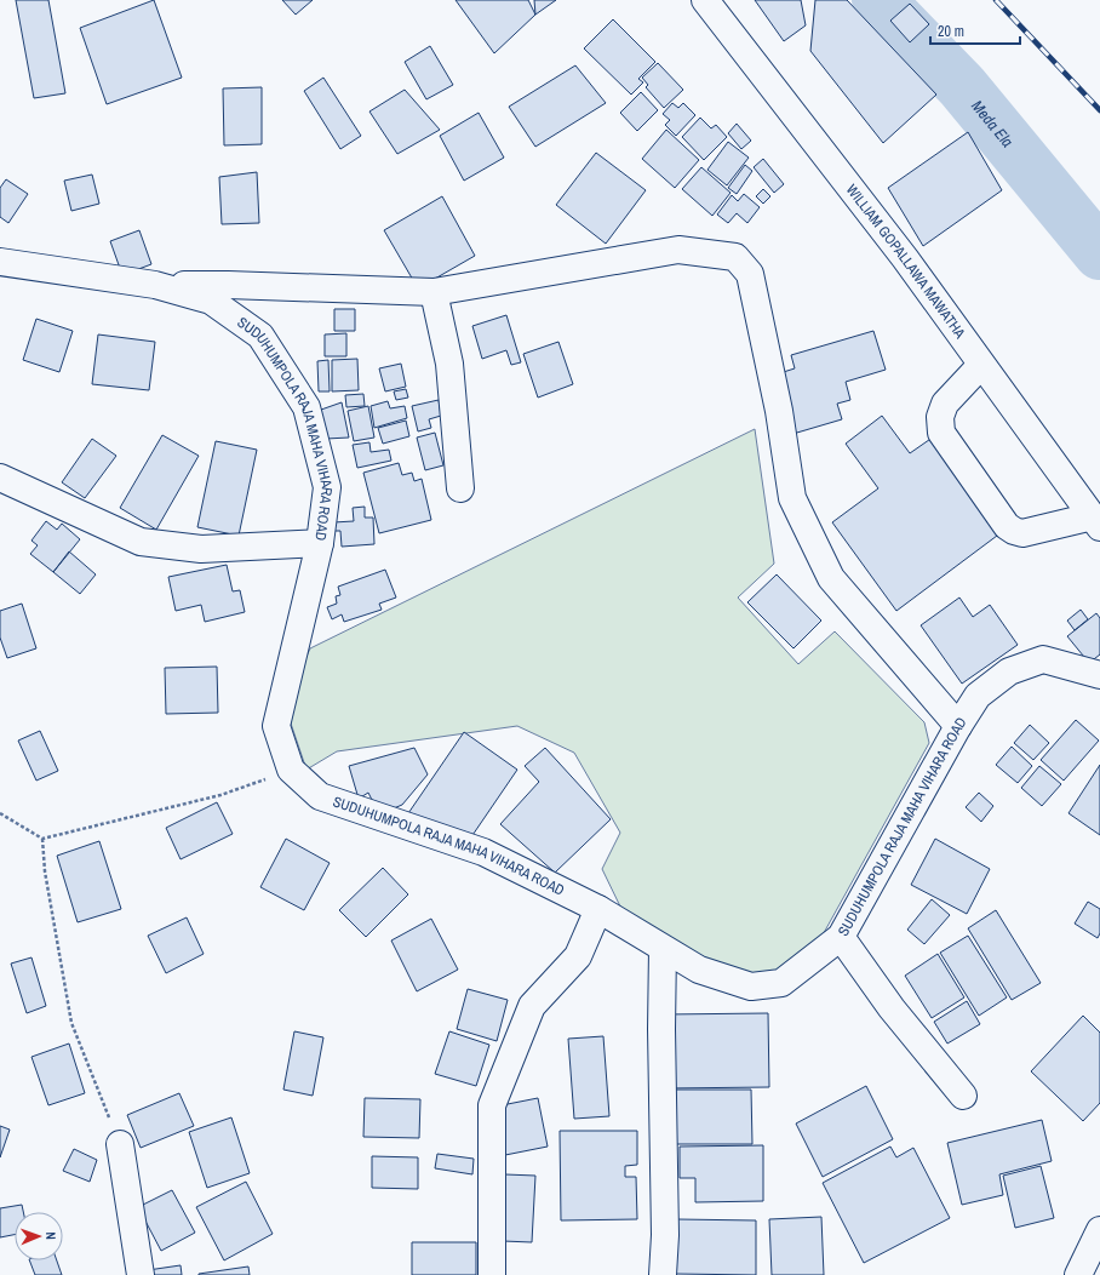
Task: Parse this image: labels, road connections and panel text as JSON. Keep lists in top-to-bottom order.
{
  "streets": {
    "street": ["WILLIAM GOPALLAWA MAWATHA", "SUDUHUMPOLA RAJA MAHA VIHARA ROAD"]
  },
  "water": ["Meda Ela"],
  "scale_bar": "20 m",
  "north": "right"
}
